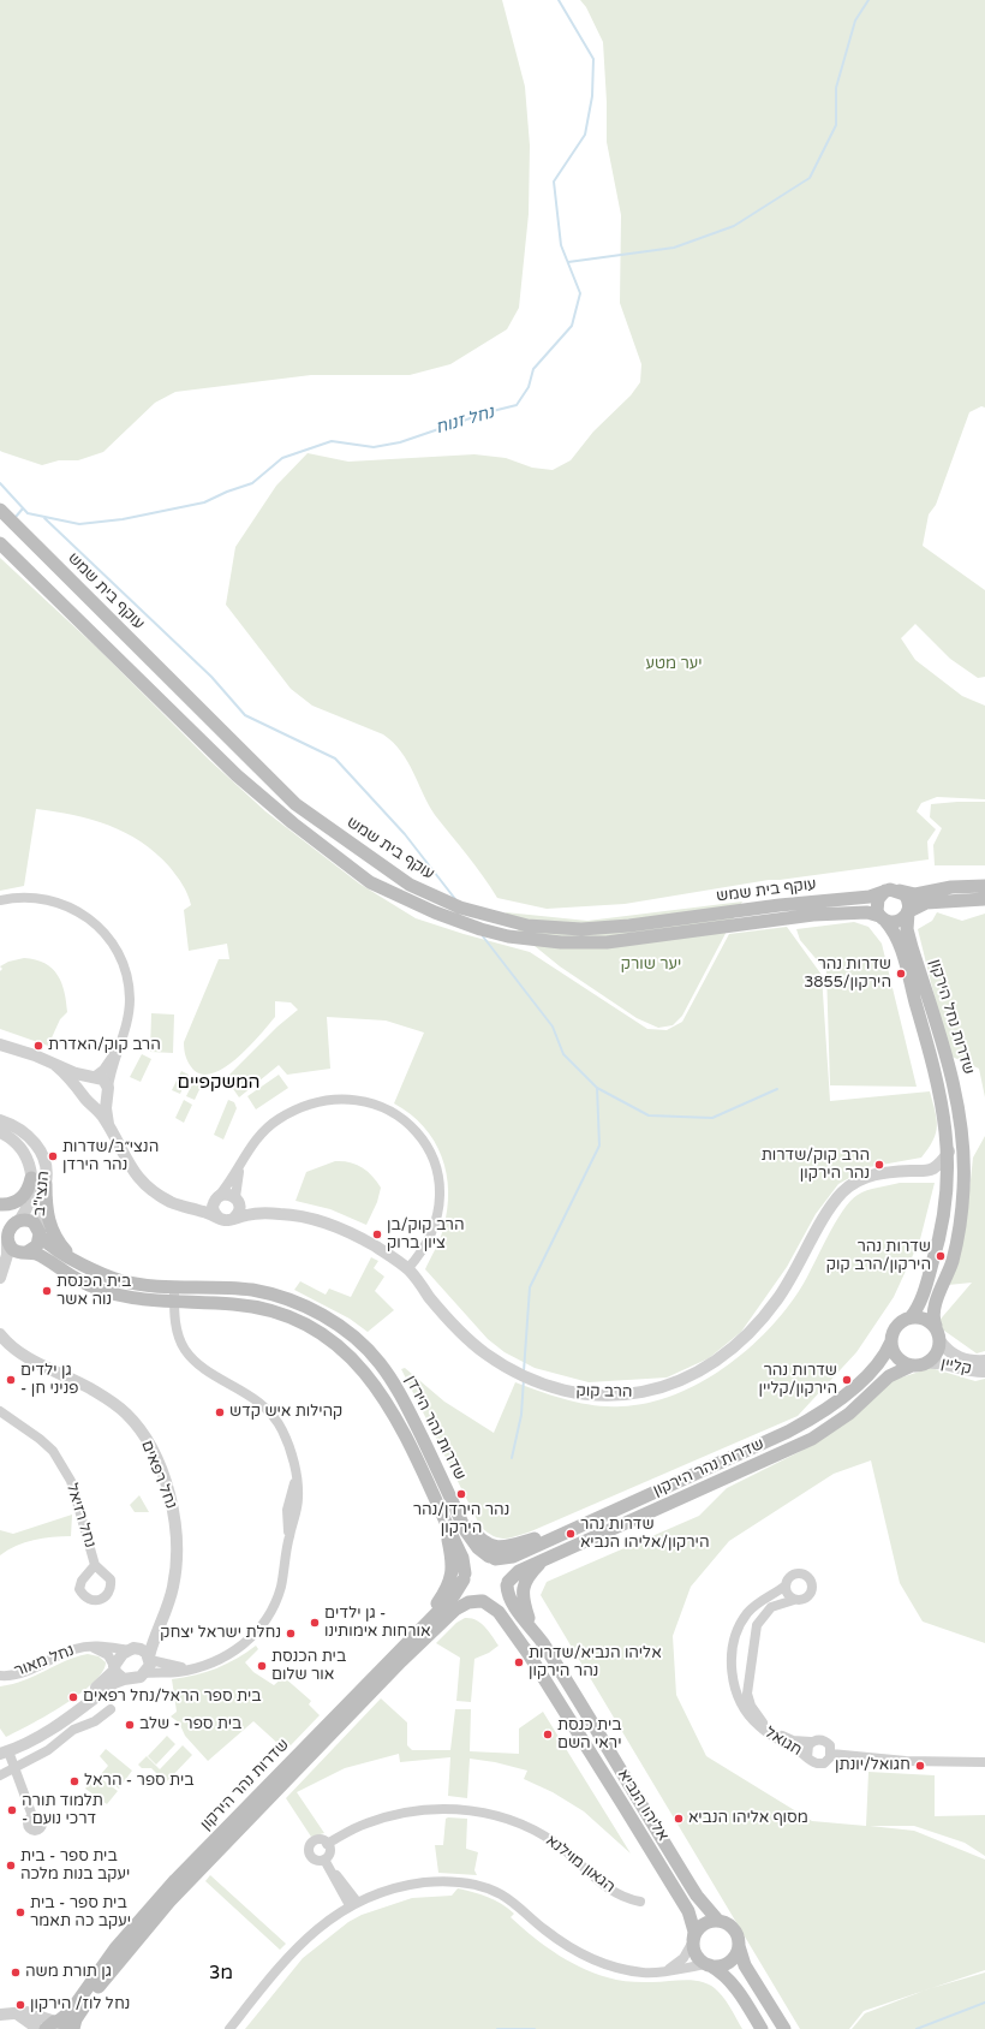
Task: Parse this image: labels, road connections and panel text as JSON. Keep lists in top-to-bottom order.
{
  "streets": {
    "main road": [
      "עוקף בית שמש",
      "שדרות נחל הירקון",
      "שדרות נהר הירדן",
      "שדרות נהר הירקון",
      "אליהו הנביא"
    ],
    "street": [
      "הנצי\"ב",
      "קליין",
      "הרב קוק",
      "נחל רפאים",
      "נחל רזיאל",
      "נחל מאור",
      "חגואל",
      "הגאון מוילנא"
    ]
  },
  "crossings": [
    ["עוקף בית שמש", "שדרות נחל הירקון"],
    ["שדרות נחל הירקון", "קליין"],
    ["שדרות נחל הירקון", "הרב קוק"],
    ["שדרות נחל הירקון", "שדרות נהר הירקון"],
    ["הנצי\"ב", "שדרות נהר הירדן"],
    ["קליין", "שדרות נהר הירקון"],
    ["שדרות נהר הירדן", "שדרות נהר הירקון"],
    ["שדרות נהר הירדן", "אליהו הנביא"],
    ["שדרות נהר הירקון", "אליהו הנביא"],
    ["נחל רפאים", "נחל מאור"]
  ],
  "districts": ["המשקפיים", "מ3"],
  "water": ["נחל זנוח"],
  "parks": ["יער מטע", "יער שורק"],
  "places": [
    "שדרות נהר הירקון/3855",
    "הרב קוק/האדרת",
    "הנצי״ב/שדרות נהר הירדן",
    "הרב קוק/שדרות נהר הירקון",
    "הרב קוק/בן ציון ברוק",
    "שדרות נהר הירקון/הרב קוק",
    "בית הכנסת נוה אשר",
    "גן ילדים - פניני חן",
    "שדרות נהר הירקון/קליין",
    "קהילות איש קדש",
    "נהר הירדן/נהר הירקון",
    "שדרות נהר הירקון/אליהו הנביא",
    "גן ילדים - אורחות אימותינו",
    "נחלת ישראל יצחק",
    "אליהו הנביא/שדרות נהר הירקון",
    "בית הכנסת אור שלום",
    "בית ספר הראל/נחל רפאים",
    "בית ספר - שלב",
    "בית כנסת יראי השם",
    "חגואל/יונתן",
    "בית ספר - הראל",
    "תלמוד תורה - דרכי נועם",
    "מסוף אליהו הנביא",
    "בית ספר - בית יעקב בנות מלכה",
    "בית ספר - בית יעקב כה תאמר",
    "גן תורת משה",
    "נחל לוז/ הירקון"
  ]
}
